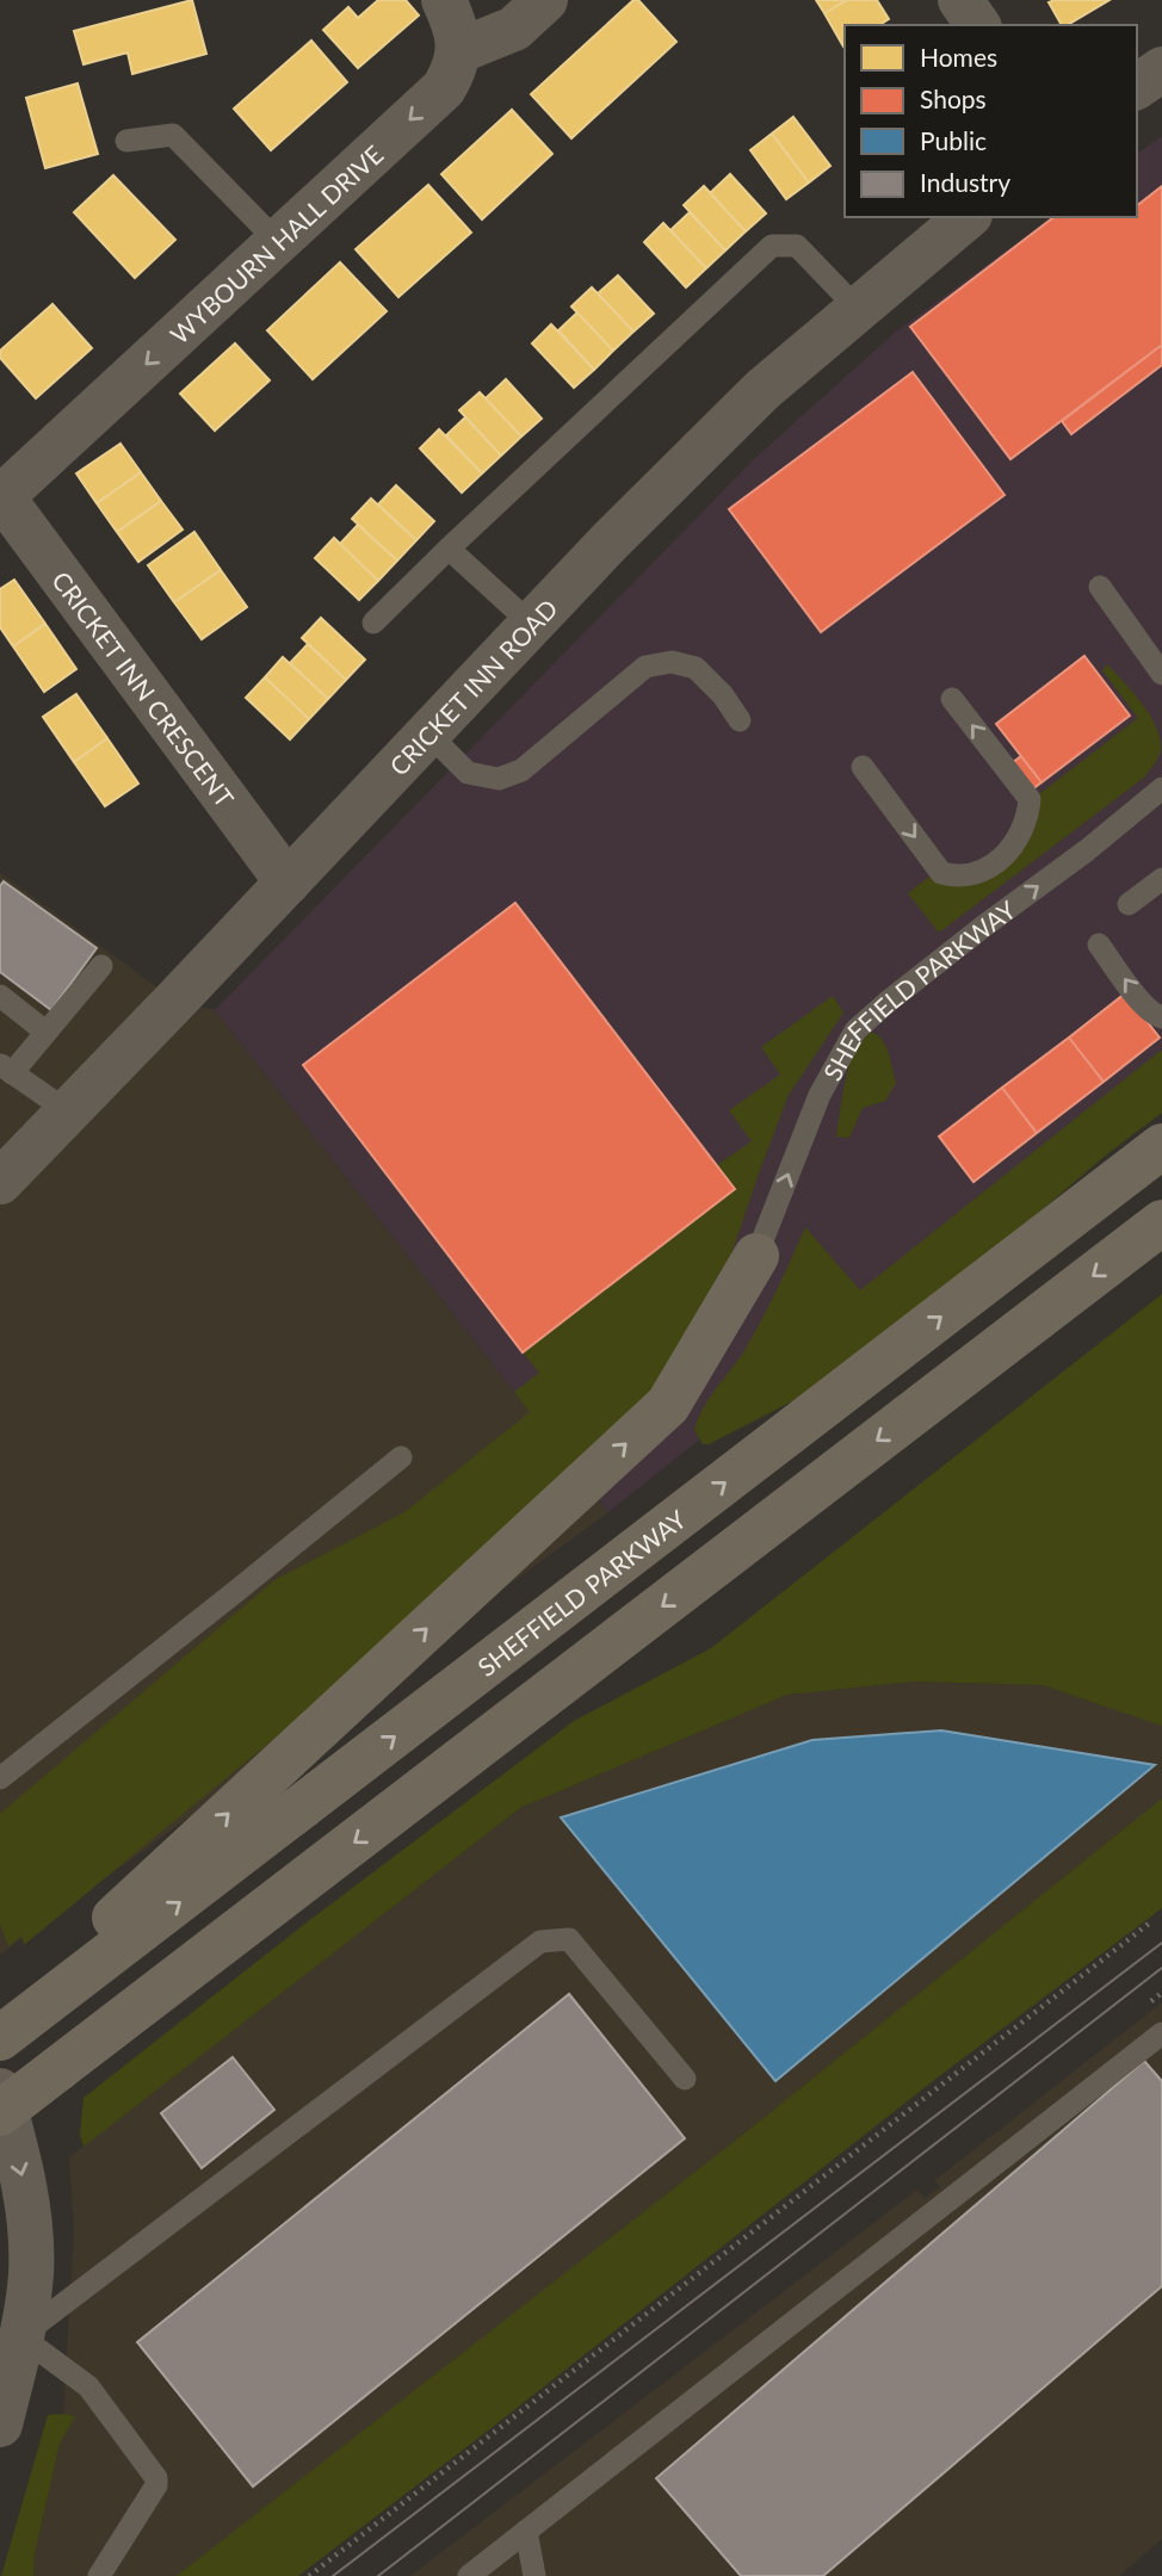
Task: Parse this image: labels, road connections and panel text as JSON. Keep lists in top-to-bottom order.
{
  "streets": {
    "highway": ["SHEFFIELD PARKWAY"],
    "street": ["WYBOURN HALL DRIVE", "CRICKET INN ROAD", "CRICKET INN CRESCENT"]
  },
  "crossings": [
    ["WYBOURN HALL DRIVE", "CRICKET INN CRESCENT"],
    ["CRICKET INN ROAD", "CRICKET INN CRESCENT"]
  ],
  "one_way": ["WYBOURN HALL DRIVE", "SHEFFIELD PARKWAY"],
  "legend": [
    "Homes",
    "Shops",
    "Public",
    "Industry"
  ]
}
